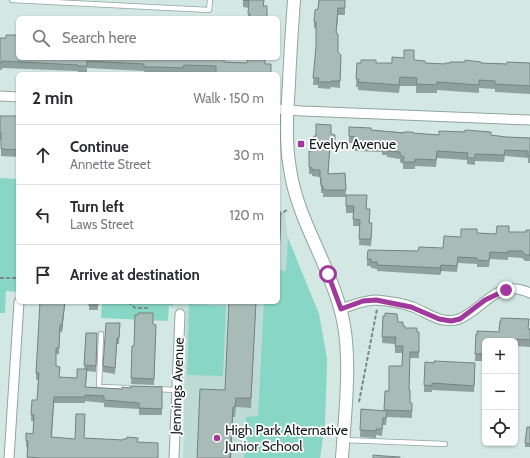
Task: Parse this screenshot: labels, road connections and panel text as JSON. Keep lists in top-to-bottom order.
{
  "streets": {
    "street": ["Jennings Avenue"]
  },
  "places": {
    "transit": ["Evelyn Avenue"],
    "other": ["High Park Alternative Junior School"]
  },
  "page": {
    "search": "Search here",
    "heading": ["2 min", "Walk · 150 m"],
    "list": [
      ["Continue", "Annette Street", "30 m"],
      ["Turn left", "Laws Street", "120 m"],
      "Arrive at destination"
    ],
    "map_buttons": ["+", "−"]
  }
}
